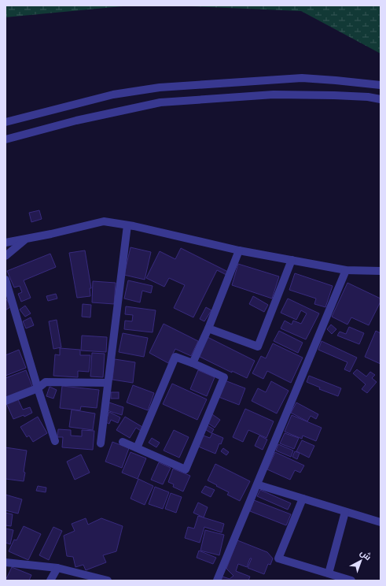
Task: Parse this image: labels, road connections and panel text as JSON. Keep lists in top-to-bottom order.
{
  "north": "top right"
}
